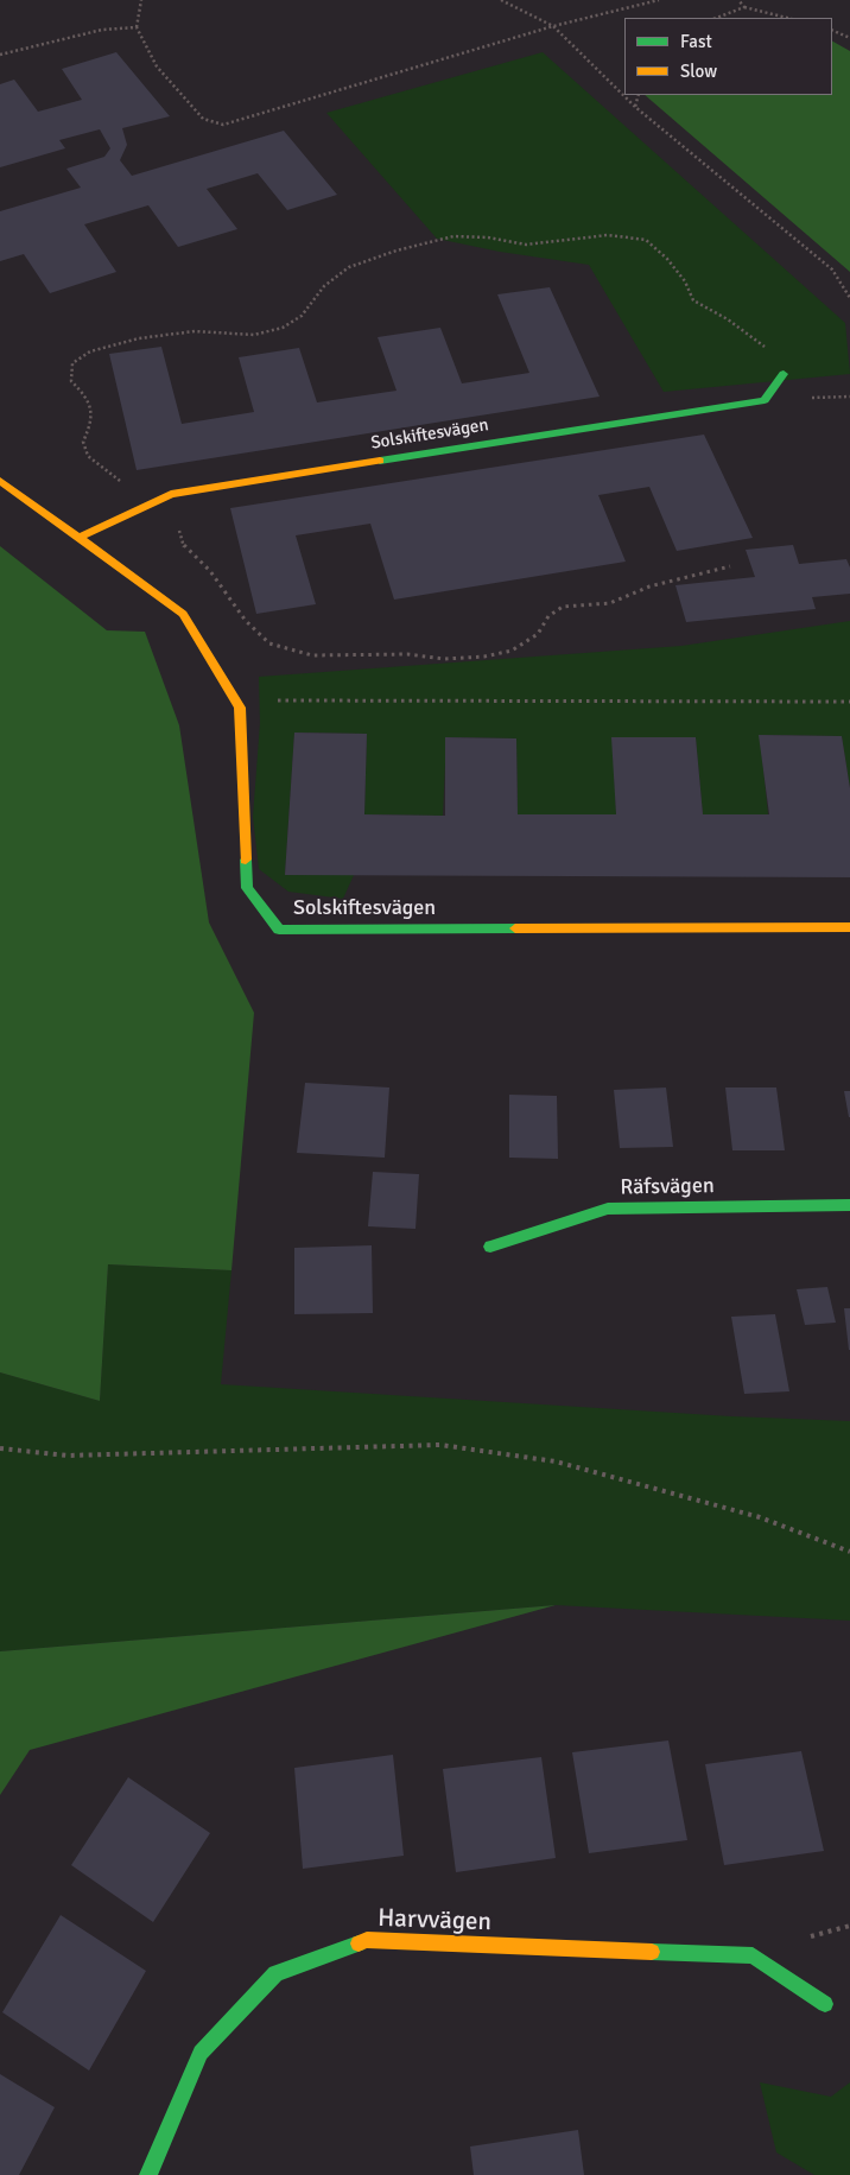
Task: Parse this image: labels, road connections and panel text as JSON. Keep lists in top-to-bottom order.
{
  "streets": {
    "street": ["Solskiftesvägen", "Räfsvägen", "Harvvägen"]
  },
  "legend": ["Fast", "Slow"]
}
